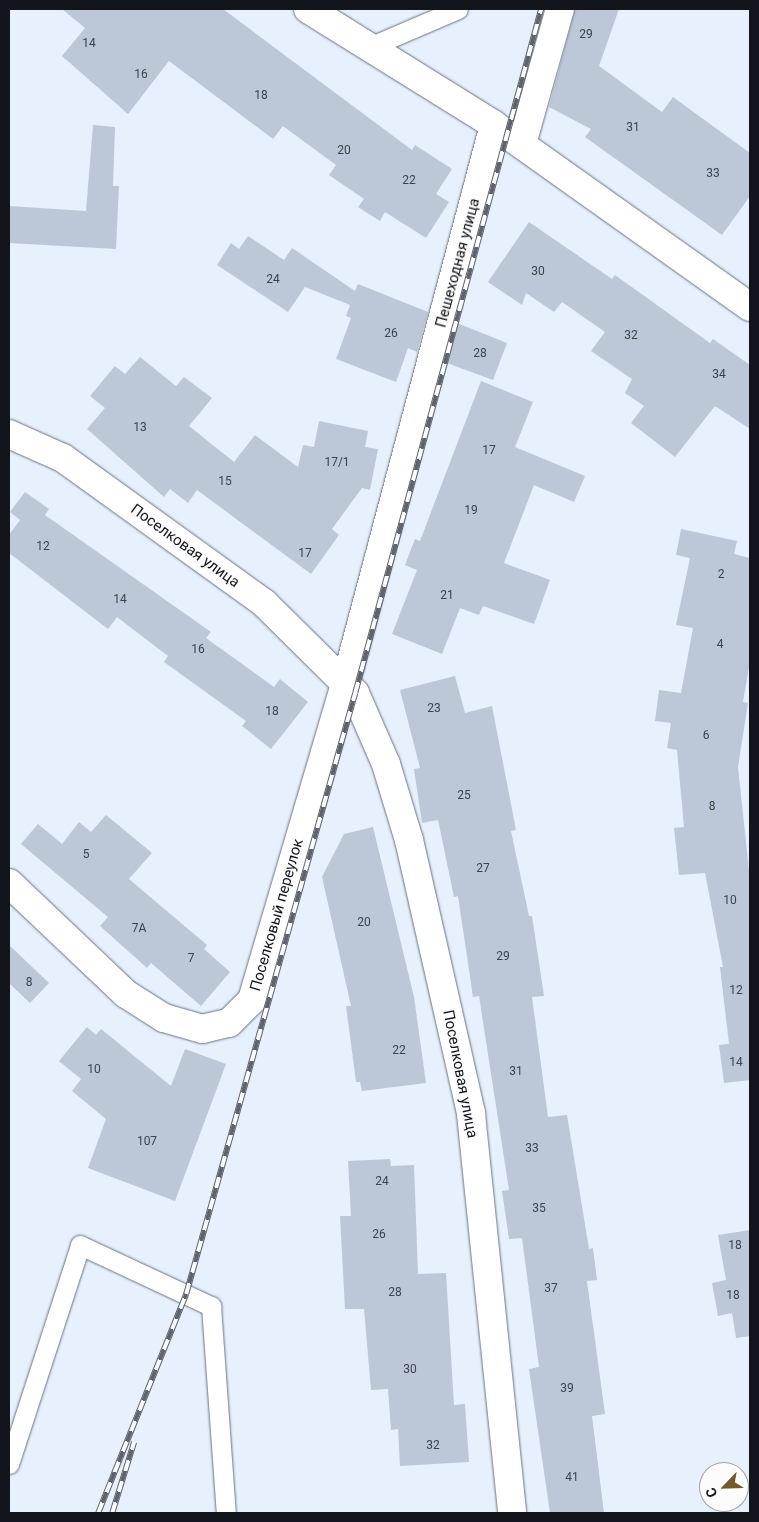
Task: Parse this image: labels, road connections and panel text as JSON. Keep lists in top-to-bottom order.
{
  "streets": {
    "street": ["Пешеходная улица", "Поселковая улица", "Поселковый переулок"]
  },
  "crossings": [
    ["Пешеходная улица", "Поселковая улица"],
    ["Пешеходная улица", "Поселковый переулок"],
    ["Поселковая улица", "Поселковый переулок"]
  ],
  "house_numbers": [
    "29",
    "14",
    "16",
    "18",
    "31",
    "20",
    "33",
    "22",
    "30",
    "24",
    "26",
    "32",
    "28",
    "34",
    "13",
    "17",
    "17/1",
    "15",
    "19",
    "12",
    "17",
    "2",
    "21",
    "14",
    "4",
    "16",
    "23",
    "18",
    "6",
    "25",
    "8",
    "5",
    "27",
    "10",
    "20",
    "7А",
    "29",
    "7",
    "8",
    "12",
    "22",
    "14",
    "10",
    "31",
    "107",
    "33",
    "24",
    "35",
    "26",
    "18",
    "37",
    "28",
    "18",
    "30",
    "39",
    "32",
    "41"
  ],
  "north": "bottom left"
}
